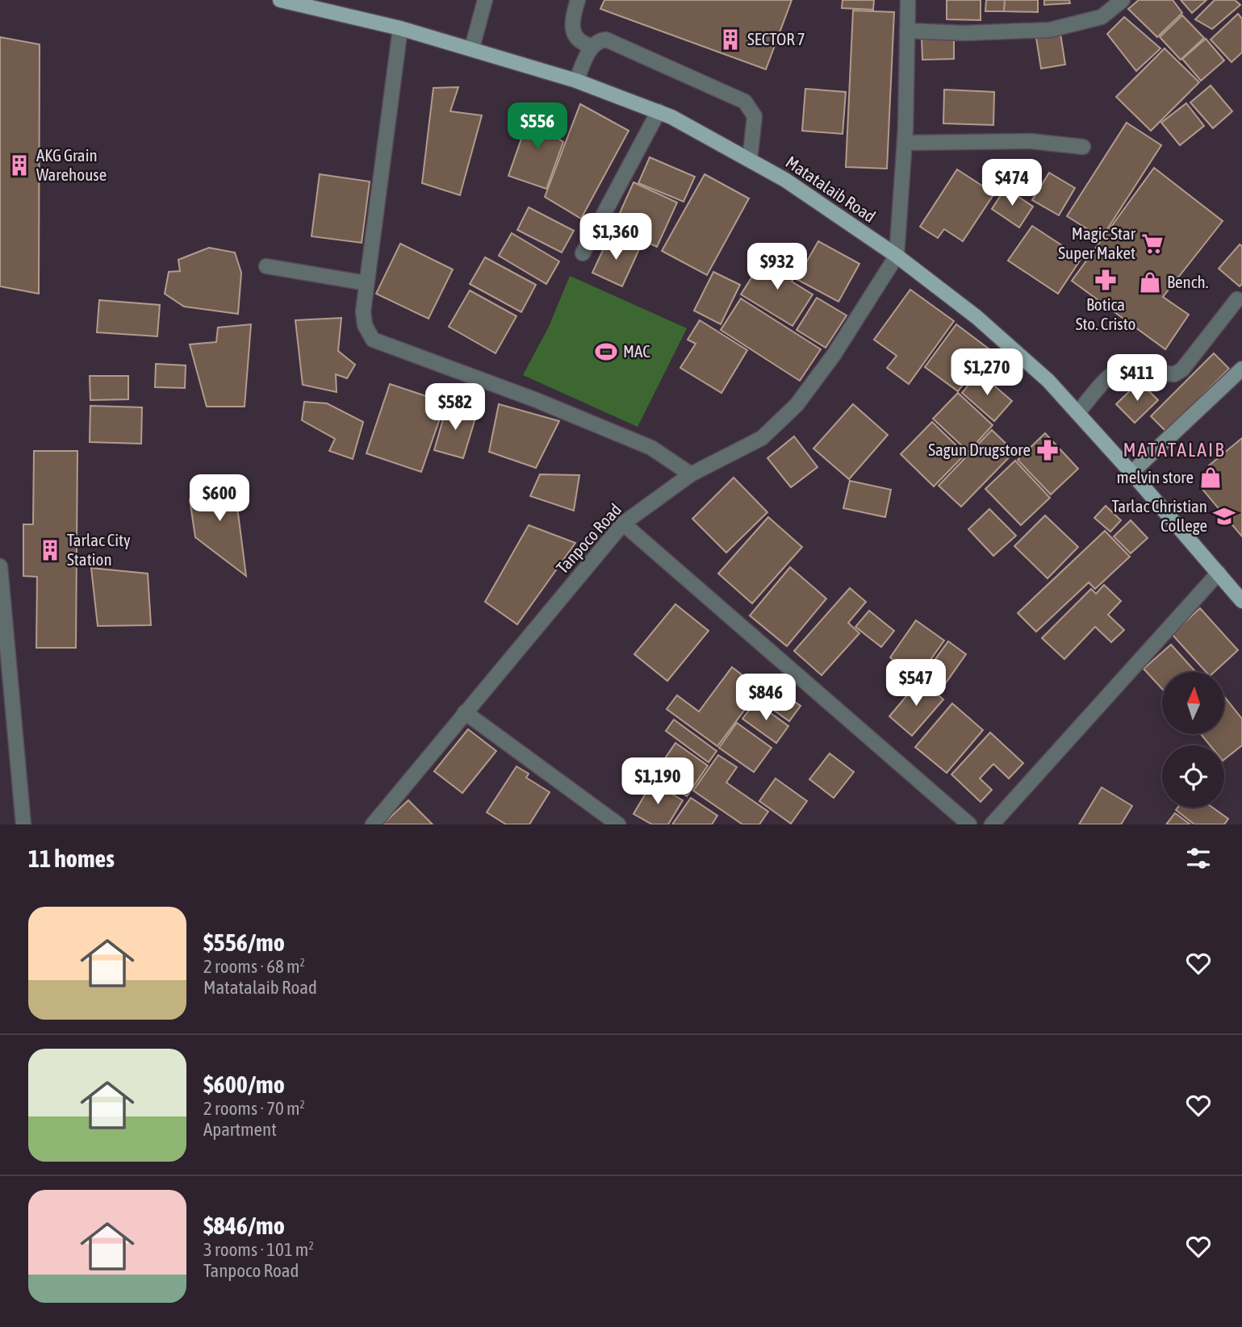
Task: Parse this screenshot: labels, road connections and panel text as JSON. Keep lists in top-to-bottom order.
{
  "streets": {
    "main road": ["Matatalaib Road"],
    "street": ["Tanpoco Road"]
  },
  "crossings": [
    ["Matatalaib Road", "Tanpoco Road"]
  ],
  "districts": ["MATATALAIB"],
  "places": {
    "building": ["SECTOR 7", "AKG Grain Warehouse", "Tarlac City Station"],
    "supermarket": ["Magic Star Super Maket"],
    "pharmacy": ["Botica Sto. Cristo", "Sagun Drugstore"],
    "shop": ["Bench.", "melvin store"],
    "sports": ["MAC"],
    "school or university": ["Tarlac Christian College"]
  },
  "north": "top",
  "page": {
    "price": [
      "$556",
      "$474",
      "$1,360",
      "$932",
      "$1,270",
      "$411",
      "$582",
      "$600",
      "$547",
      "$846",
      "$1,190"
    ],
    "heading": "11 homes",
    "list": [
      {
        "name": "$556/mo",
        "note": "2 rooms · 68 m² · Matatalaib Road"
      },
      {
        "name": "$600/mo",
        "note": "2 rooms · 70 m² · Apartment"
      },
      {
        "name": "$846/mo",
        "note": "3 rooms · 101 m² · Tanpoco Road"
      }
    ]
  }
}
